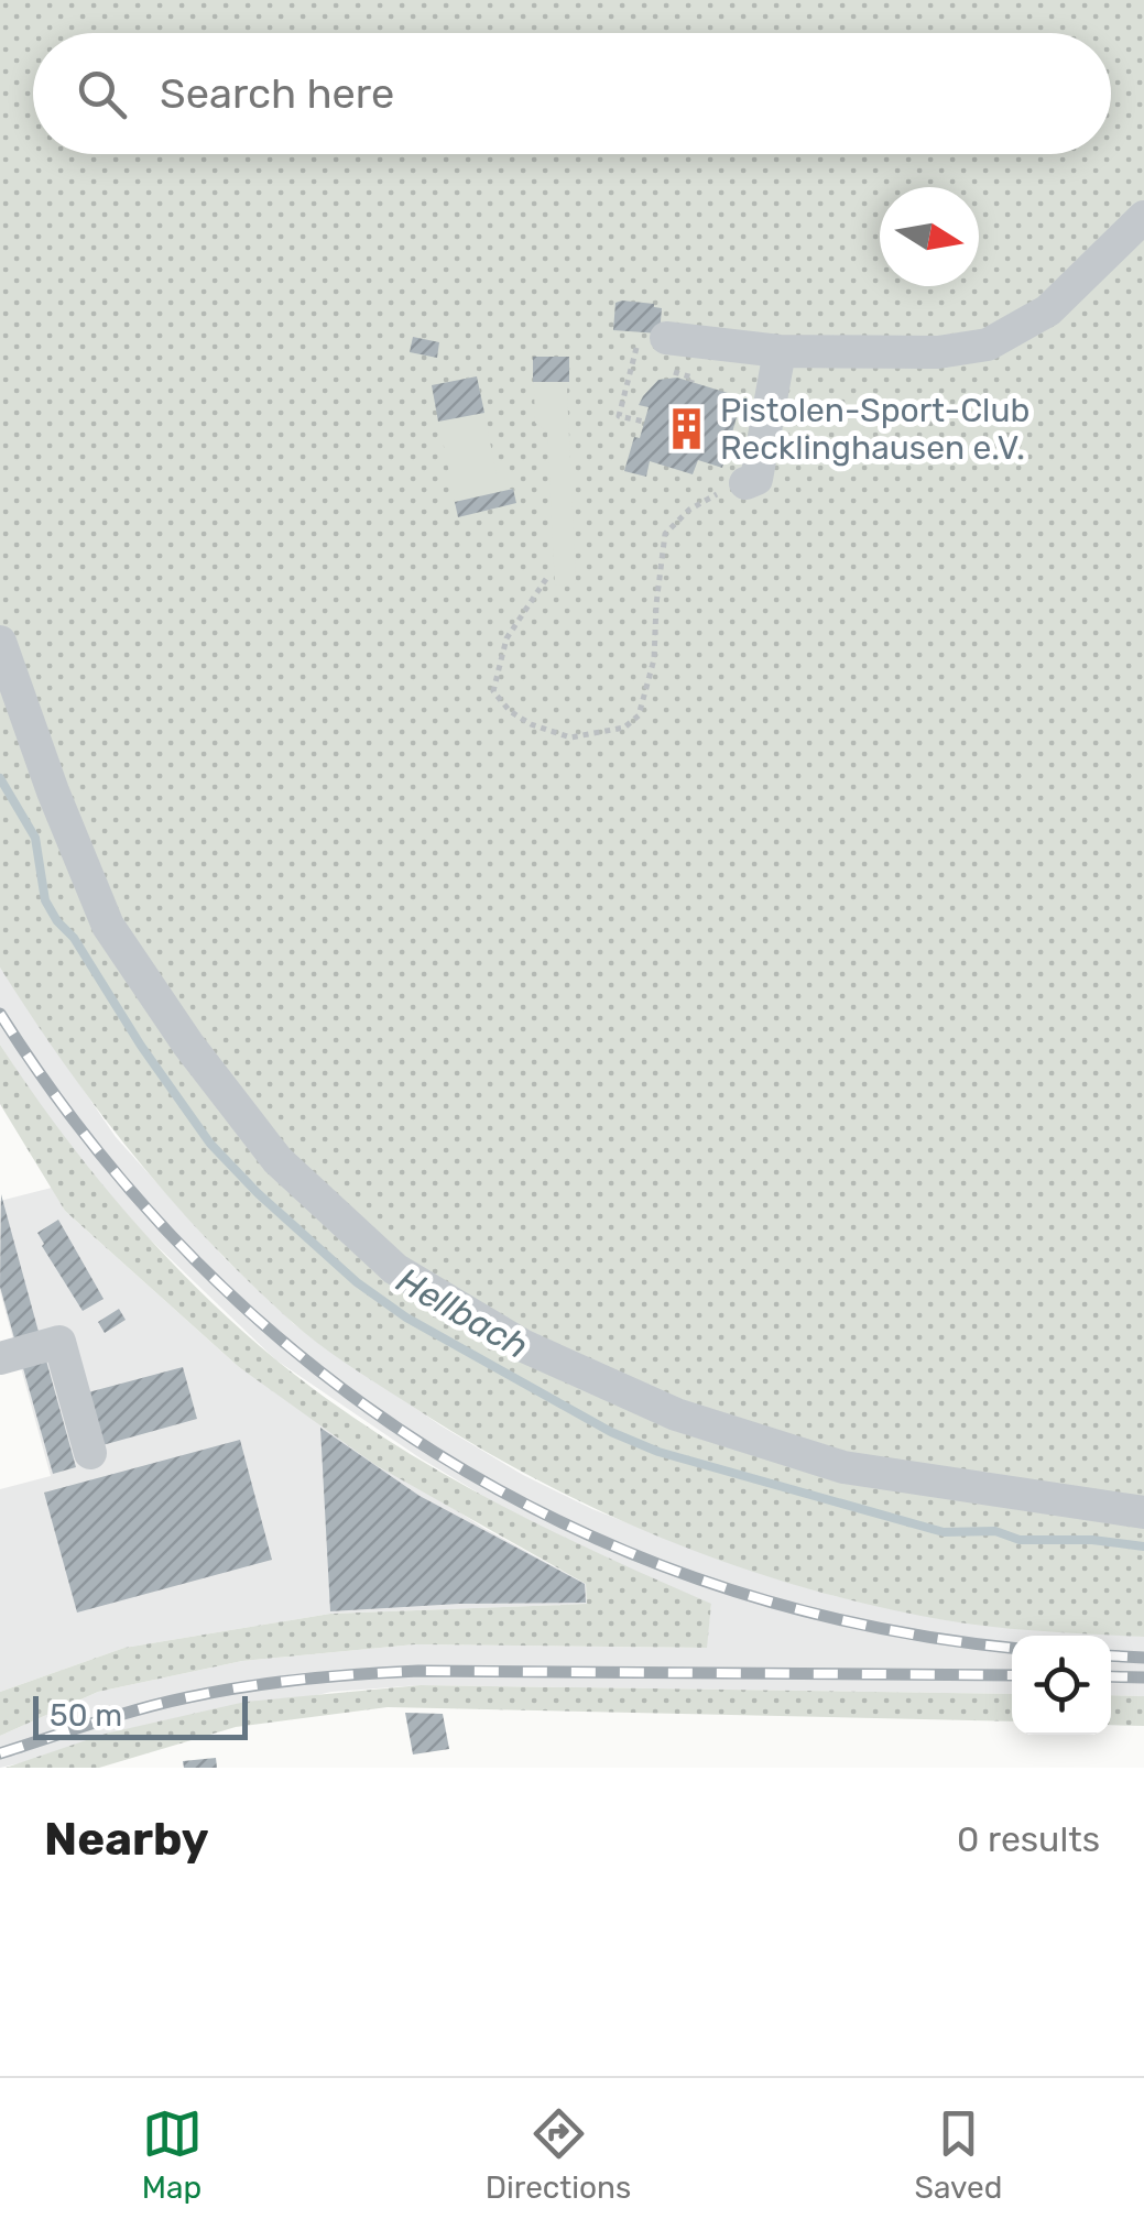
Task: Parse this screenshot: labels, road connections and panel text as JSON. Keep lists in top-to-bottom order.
{
  "water": ["Hellbach"],
  "places": {
    "building": ["Pistolen-Sport-Club Recklinghausen e.V."]
  },
  "scale_bar": "50 m",
  "north": "right",
  "page": {
    "search": "Search here",
    "scale": "50 m",
    "heading": ["Nearby", "0 results"],
    "nav": ["Map", "Directions", "Saved"]
  }
}
